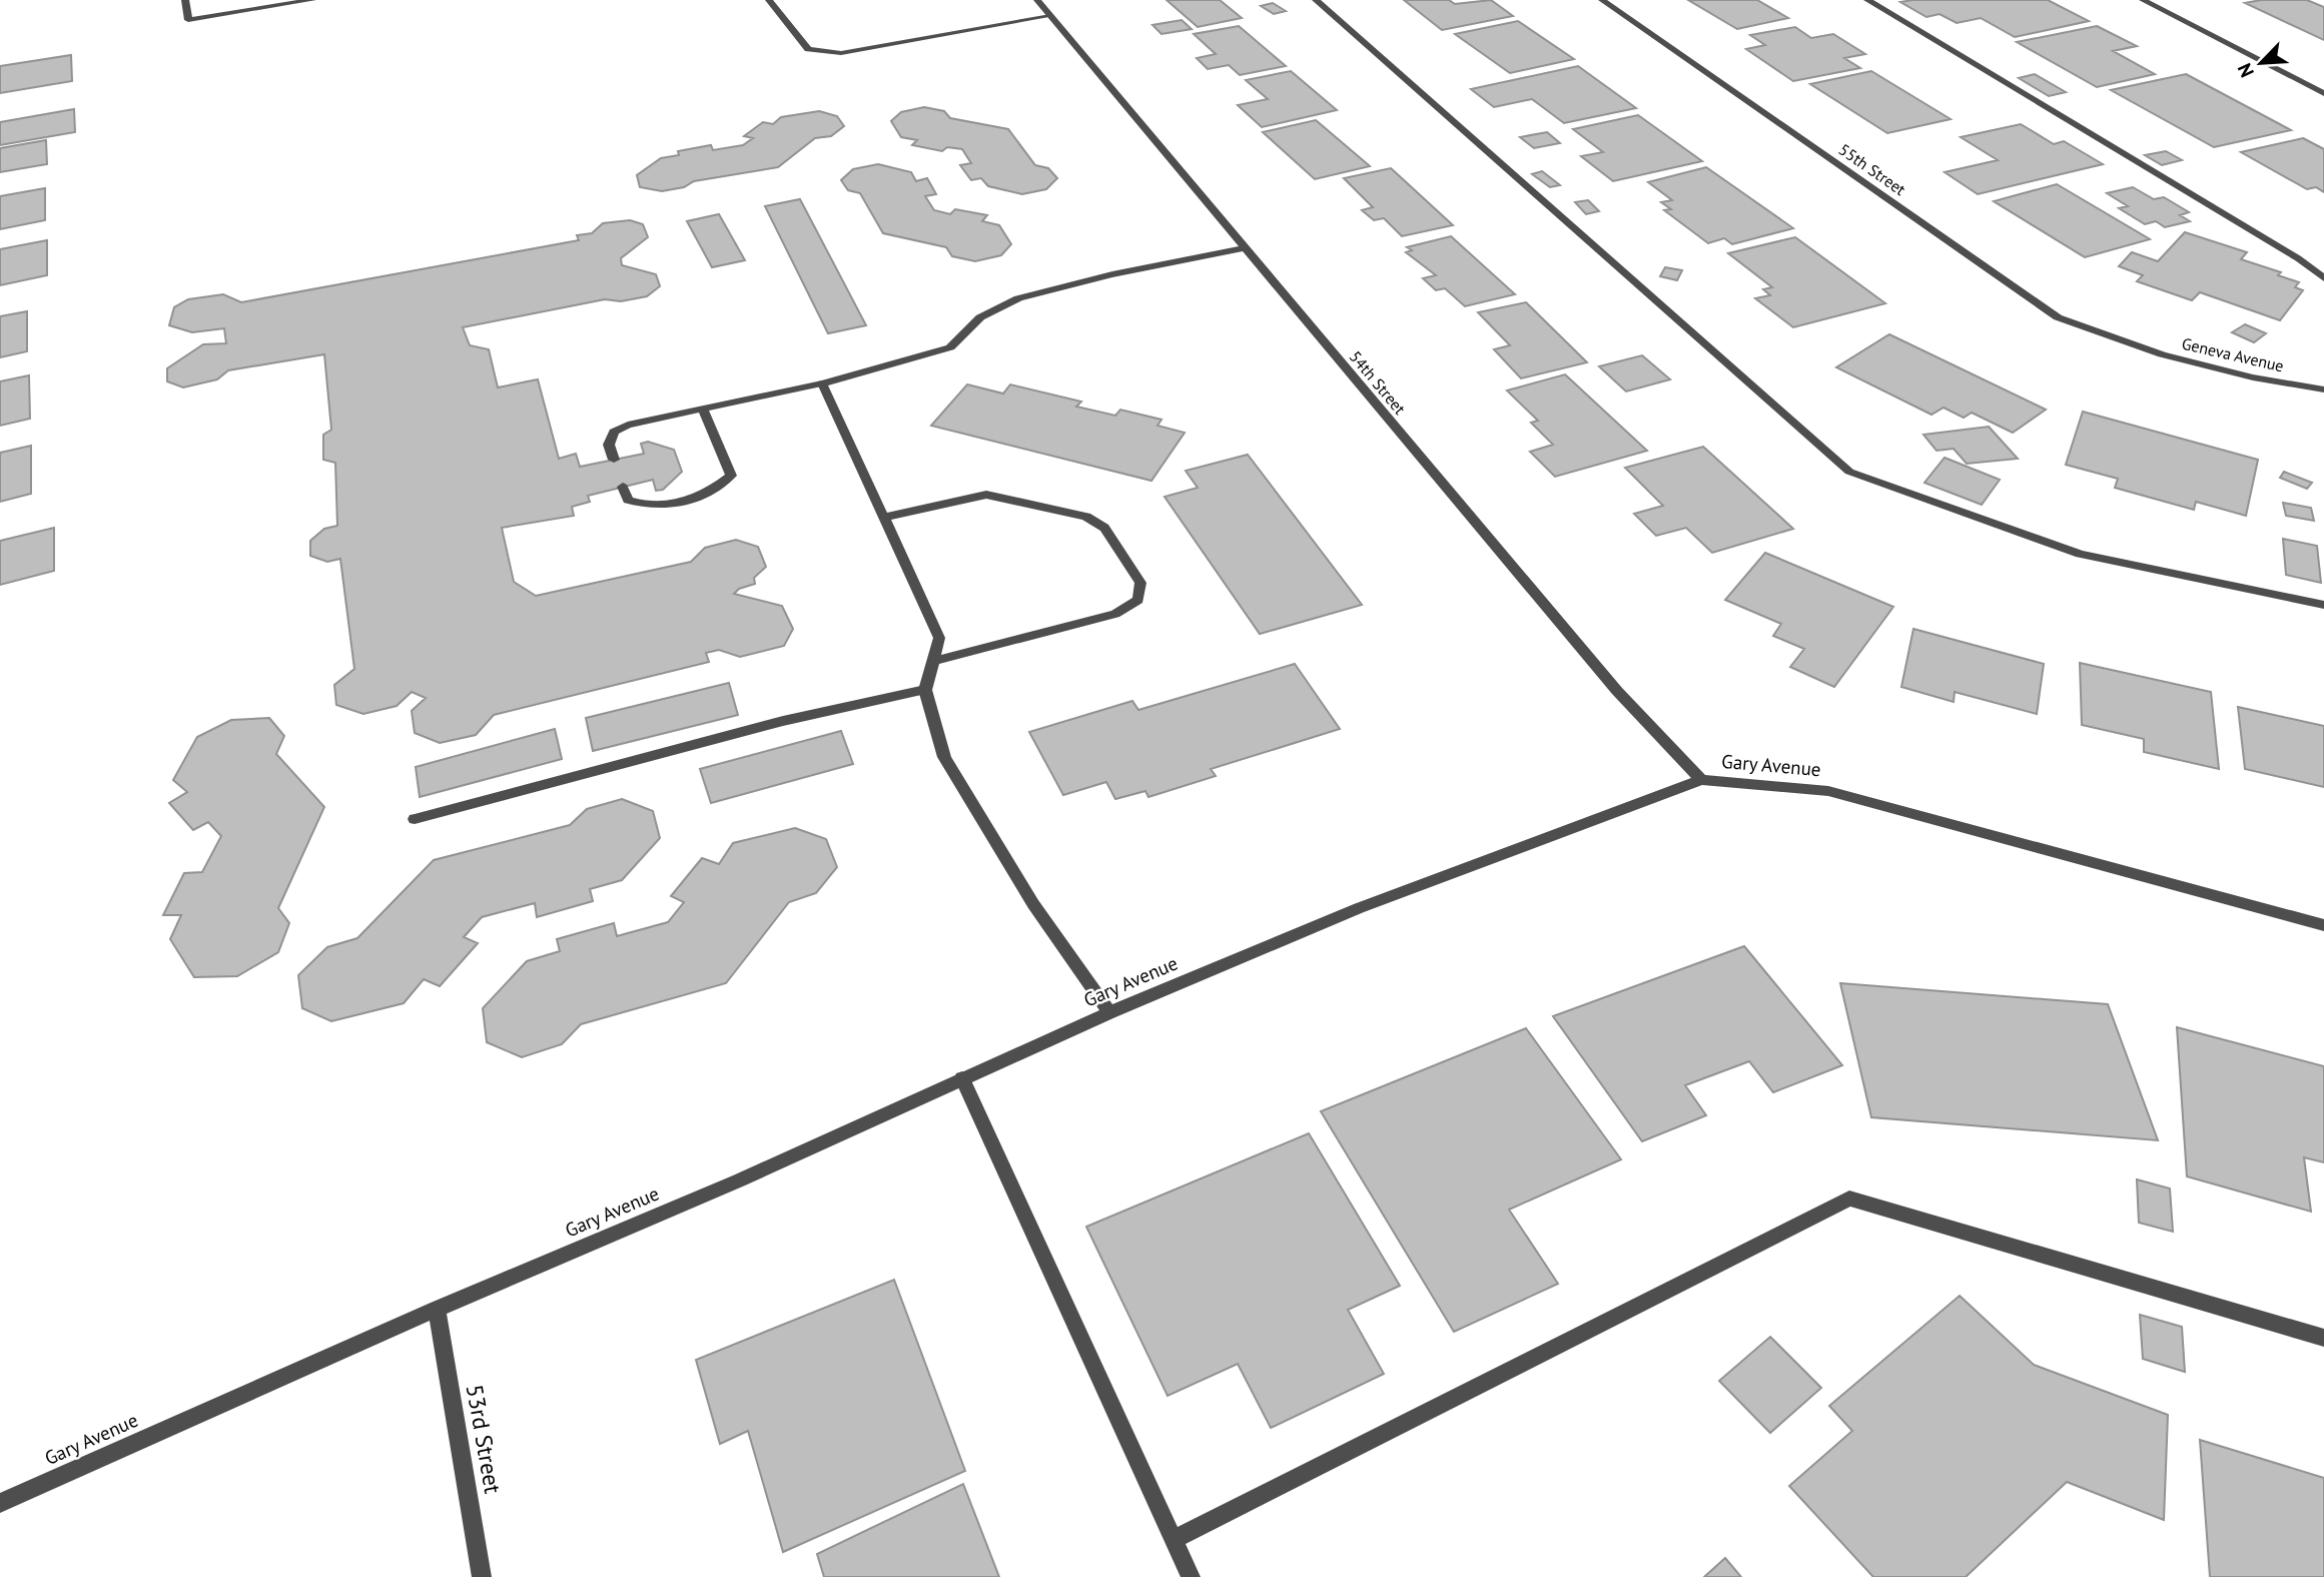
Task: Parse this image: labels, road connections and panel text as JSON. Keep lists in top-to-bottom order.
{
  "streets": {
    "street": [
      "55th Street",
      "Geneva Avenue",
      "54th Street",
      "Gary Avenue",
      "53rd Street"
    ]
  },
  "crossings": [
    ["55th Street", "Geneva Avenue"],
    ["54th Street", "Gary Avenue"],
    ["Gary Avenue", "53rd Street"]
  ],
  "north": "bottom left"
}
